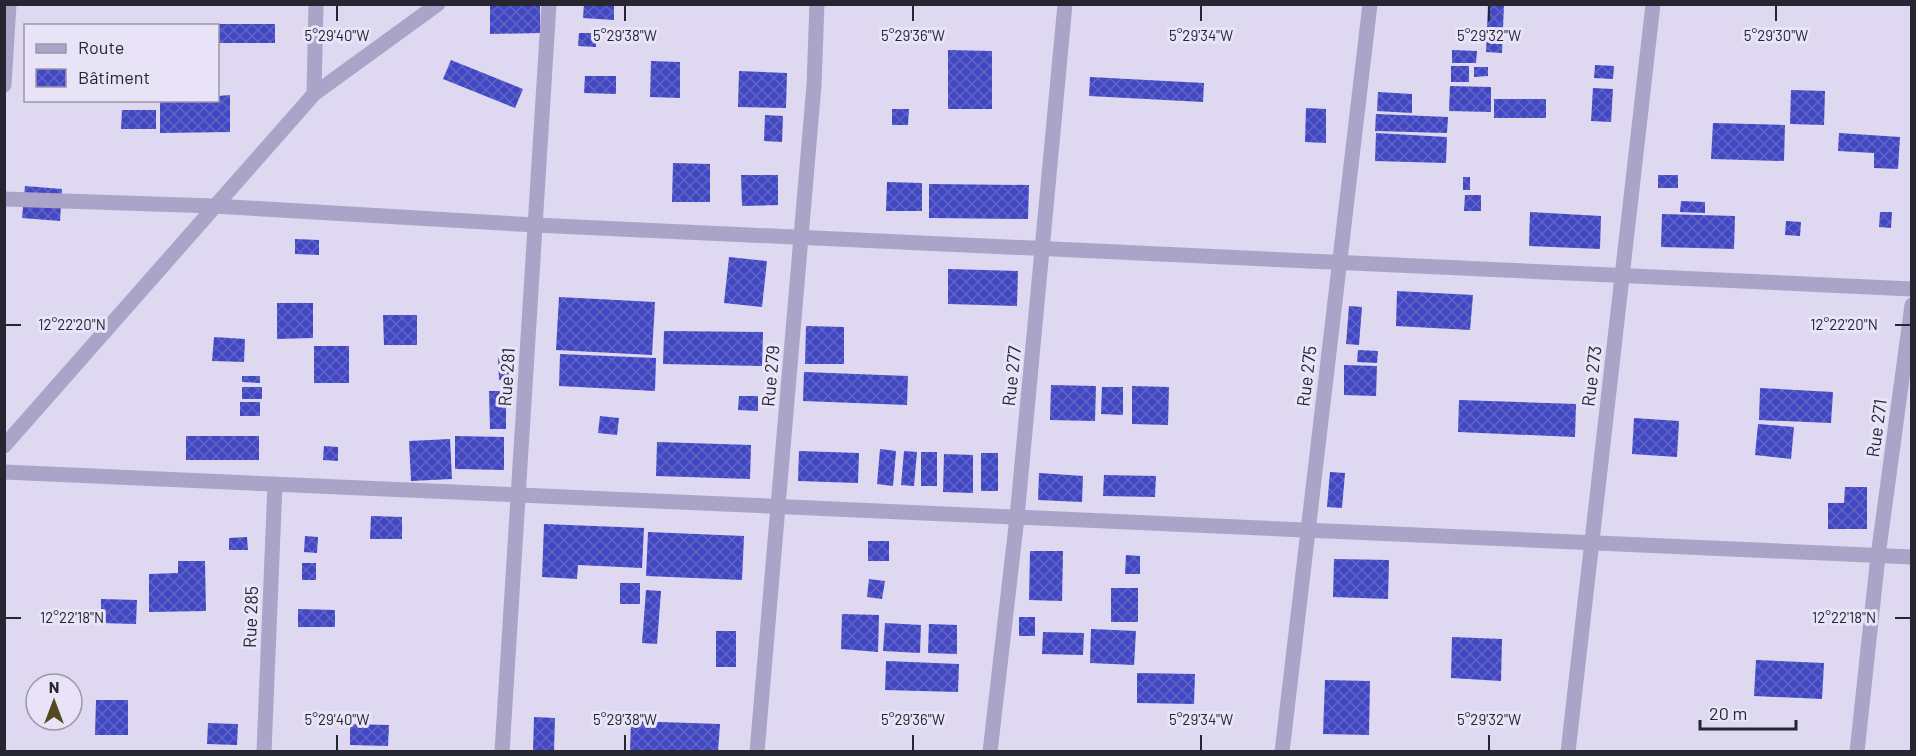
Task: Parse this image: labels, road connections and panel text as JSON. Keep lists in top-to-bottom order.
{
  "streets": {
    "street": [
      "Rue 279",
      "Rue 277",
      "Rue 275",
      "Rue 273",
      "Rue 281",
      "Rue 271",
      "Rue 285"
    ]
  },
  "legend": ["Route", "Bâtiment"],
  "scale_bar": "20 m",
  "north": "top",
  "coordinates": [
    "5°29'40\"W",
    "5°29'38\"W",
    "5°29'36\"W",
    "5°29'34\"W",
    "5°29'32\"W",
    "5°29'30\"W",
    "12°22'20\"N",
    "12°22'18\"N"
  ]
}
